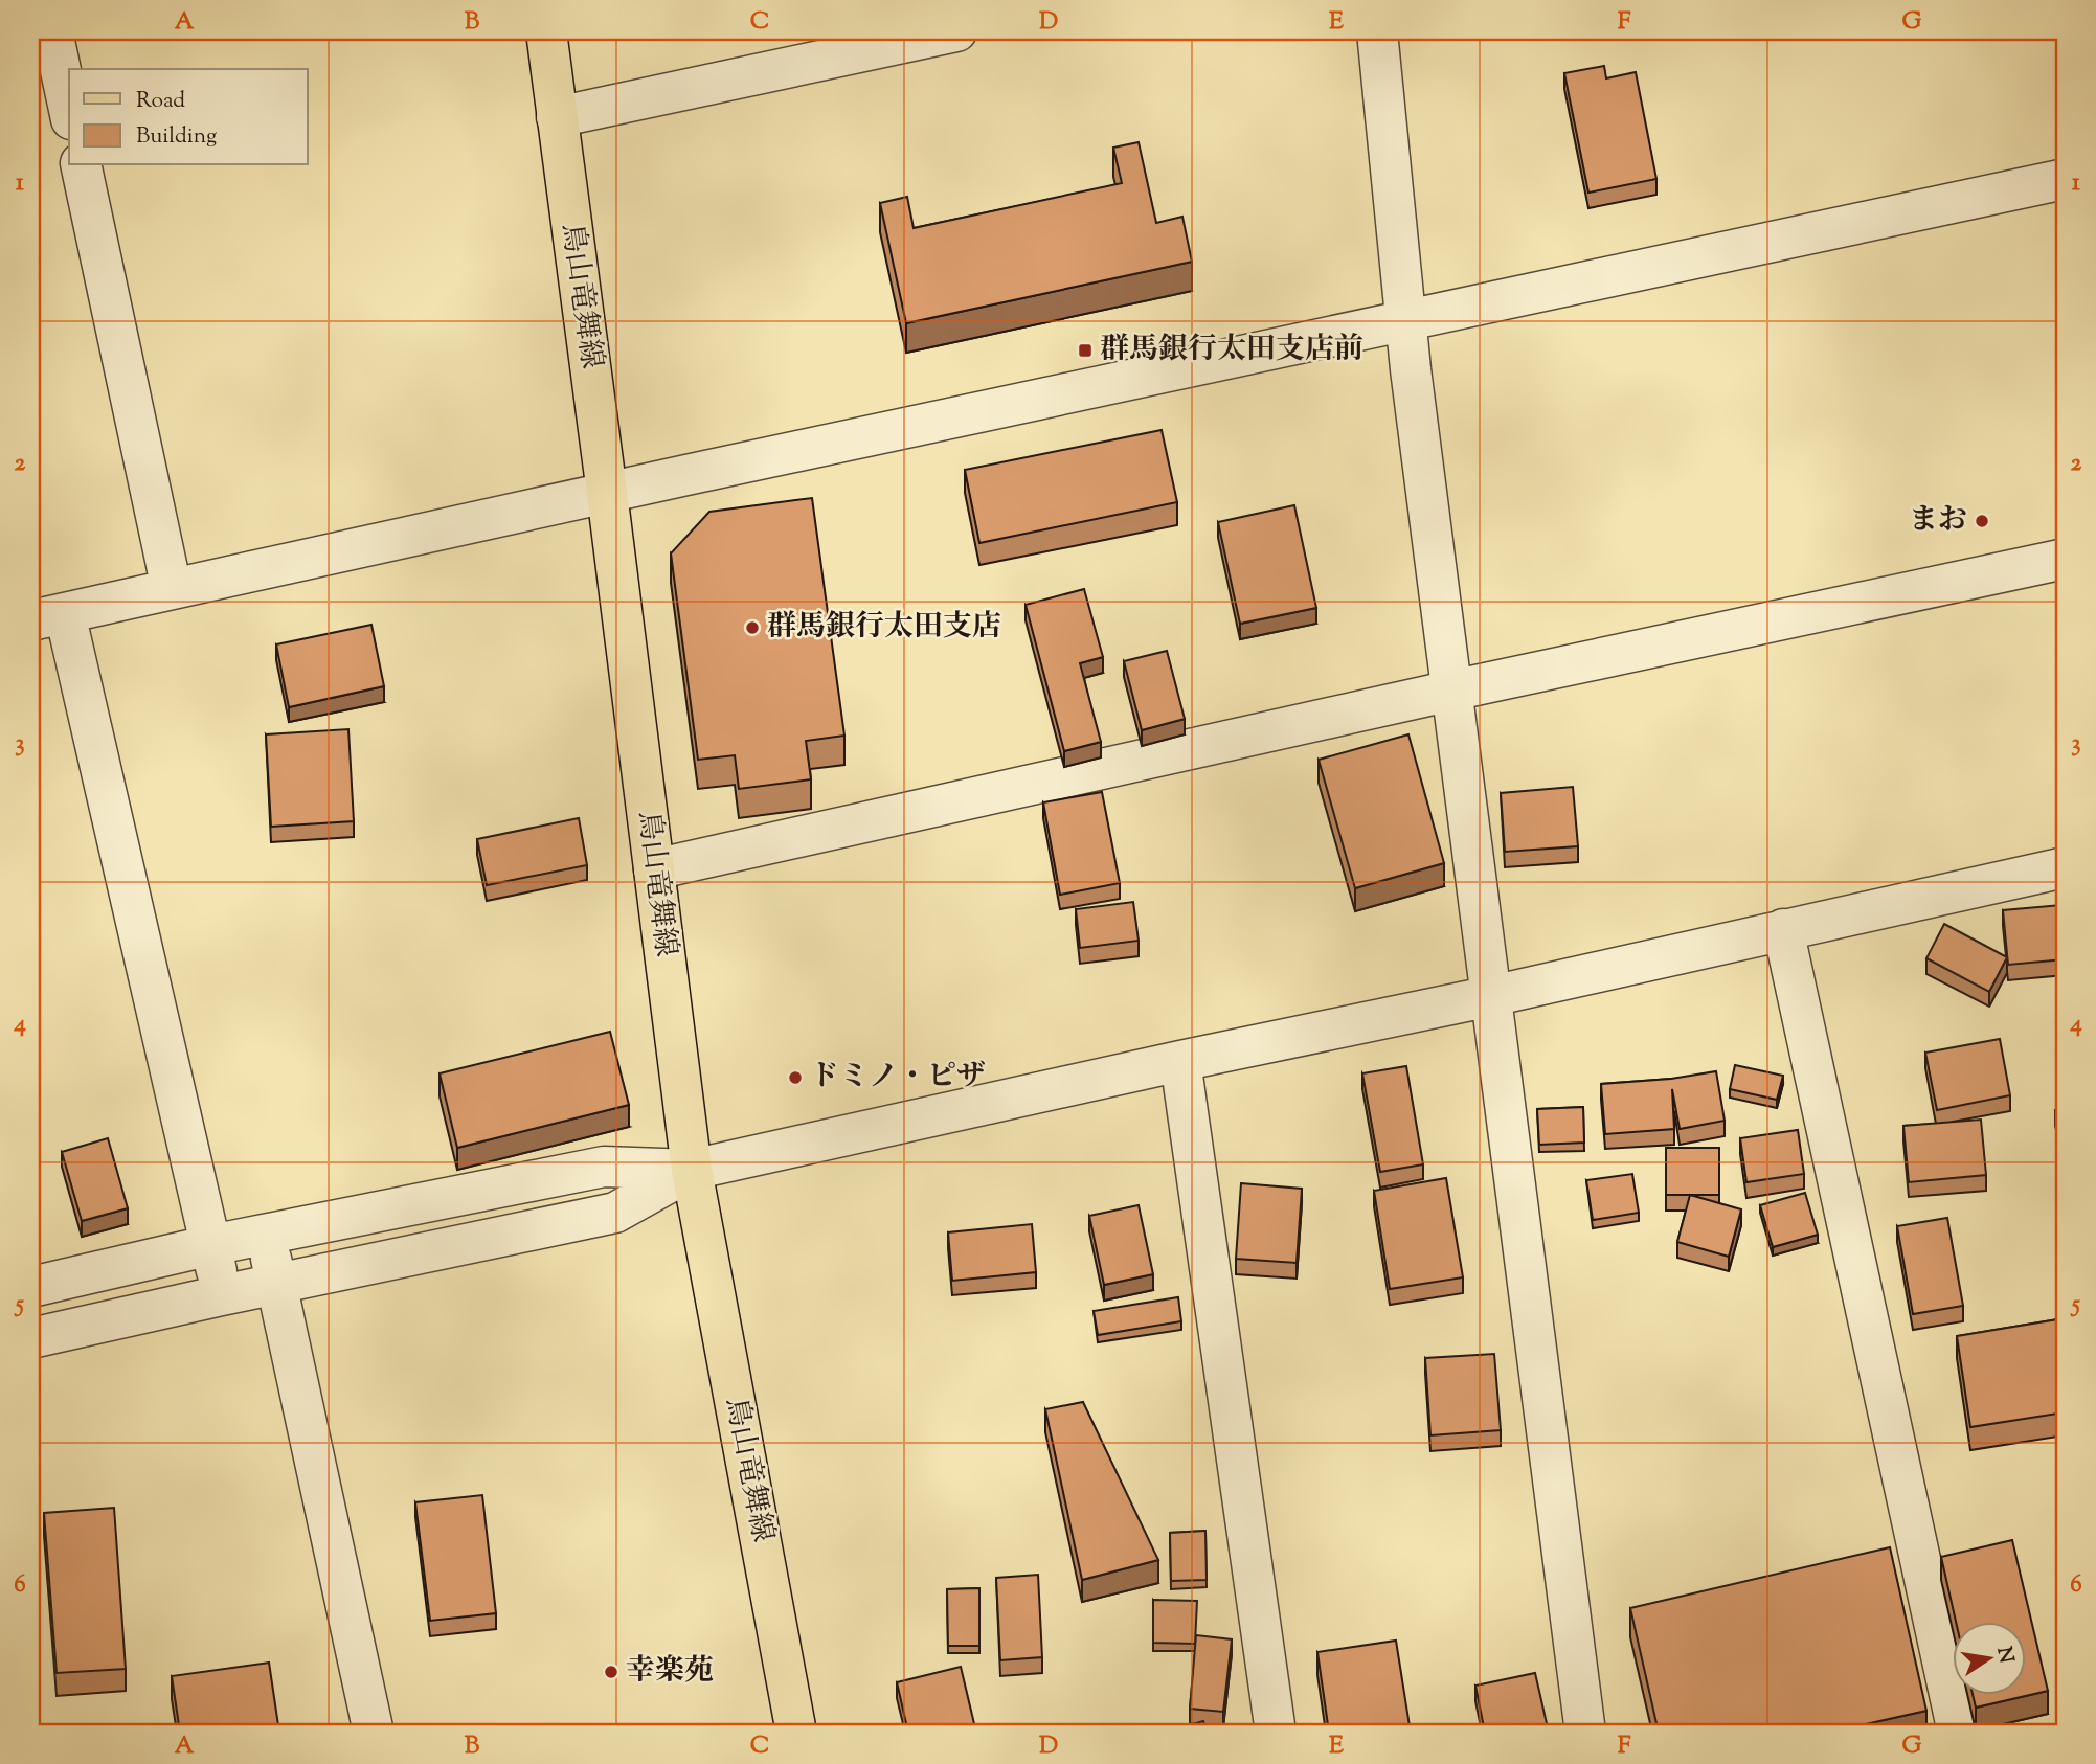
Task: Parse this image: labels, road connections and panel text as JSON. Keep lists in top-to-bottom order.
{
  "streets": {
    "main road": ["鳥山竜舞線"]
  },
  "places": {
    "transit": ["群馬銀行太田支店前"],
    "other": [
      "まお",
      "群馬銀行太田支店",
      "ドミノ・ピザ",
      "幸楽苑"
    ]
  },
  "legend": ["Road", "Building"],
  "north": "right",
  "grid": {
    "columns": [
      "A",
      "B",
      "C",
      "D",
      "E",
      "F",
      "G"
    ],
    "rows": [
      "1",
      "2",
      "3",
      "4",
      "5",
      "6"
    ]
  }
}
